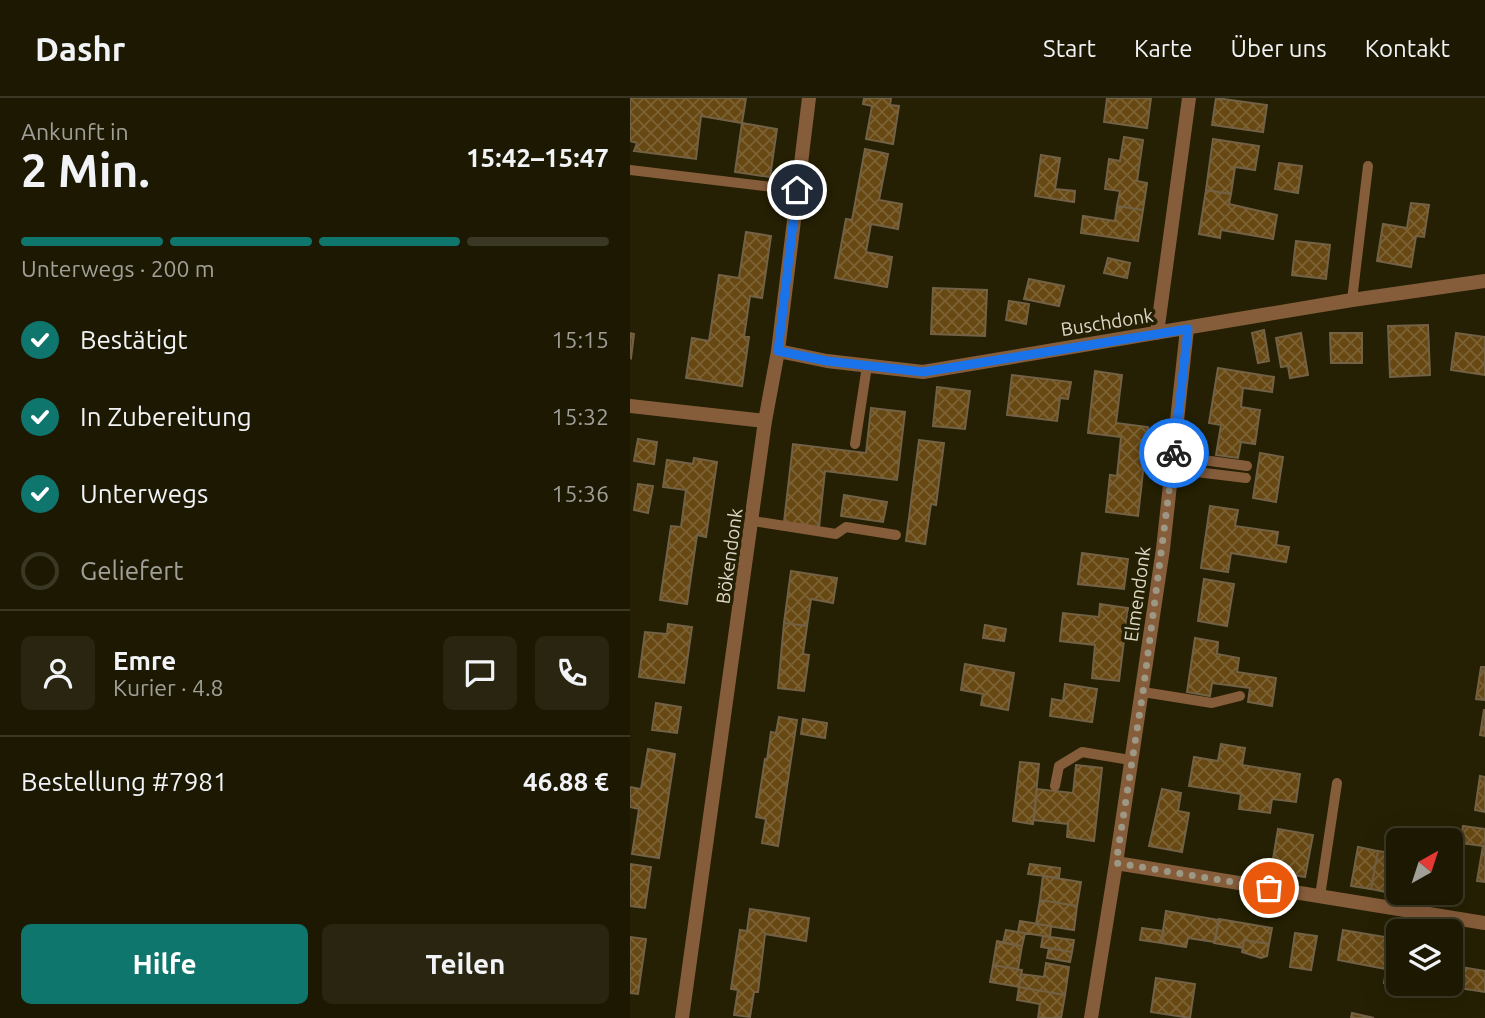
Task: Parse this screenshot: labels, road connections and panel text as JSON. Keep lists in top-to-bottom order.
{
  "streets": {
    "street": ["Buschdonk", "Bökendonk", "Elmendonk"]
  },
  "crossings": [
    ["Buschdonk", "Bökendonk"],
    ["Buschdonk", "Elmendonk"]
  ],
  "north": "top right",
  "page": {
    "header": "Dashr",
    "nav": [
      "Start",
      "Karte",
      "Über uns",
      "Kontakt"
    ],
    "heading": ["2 Min.", "Ankunft in", "15:42–15:47"],
    "panel": [
      "Emre",
      "Kurier · 4.8",
      "Bestellung #7981",
      "46.88 €"
    ],
    "bar": "Unterwegs · 200 m",
    "list": [
      ["Bestätigt", "15:15"],
      ["In Zubereitung", "15:32"],
      ["Unterwegs", "15:36"],
      "Geliefert"
    ],
    "buttons": ["Hilfe", "Teilen"]
  }
}
